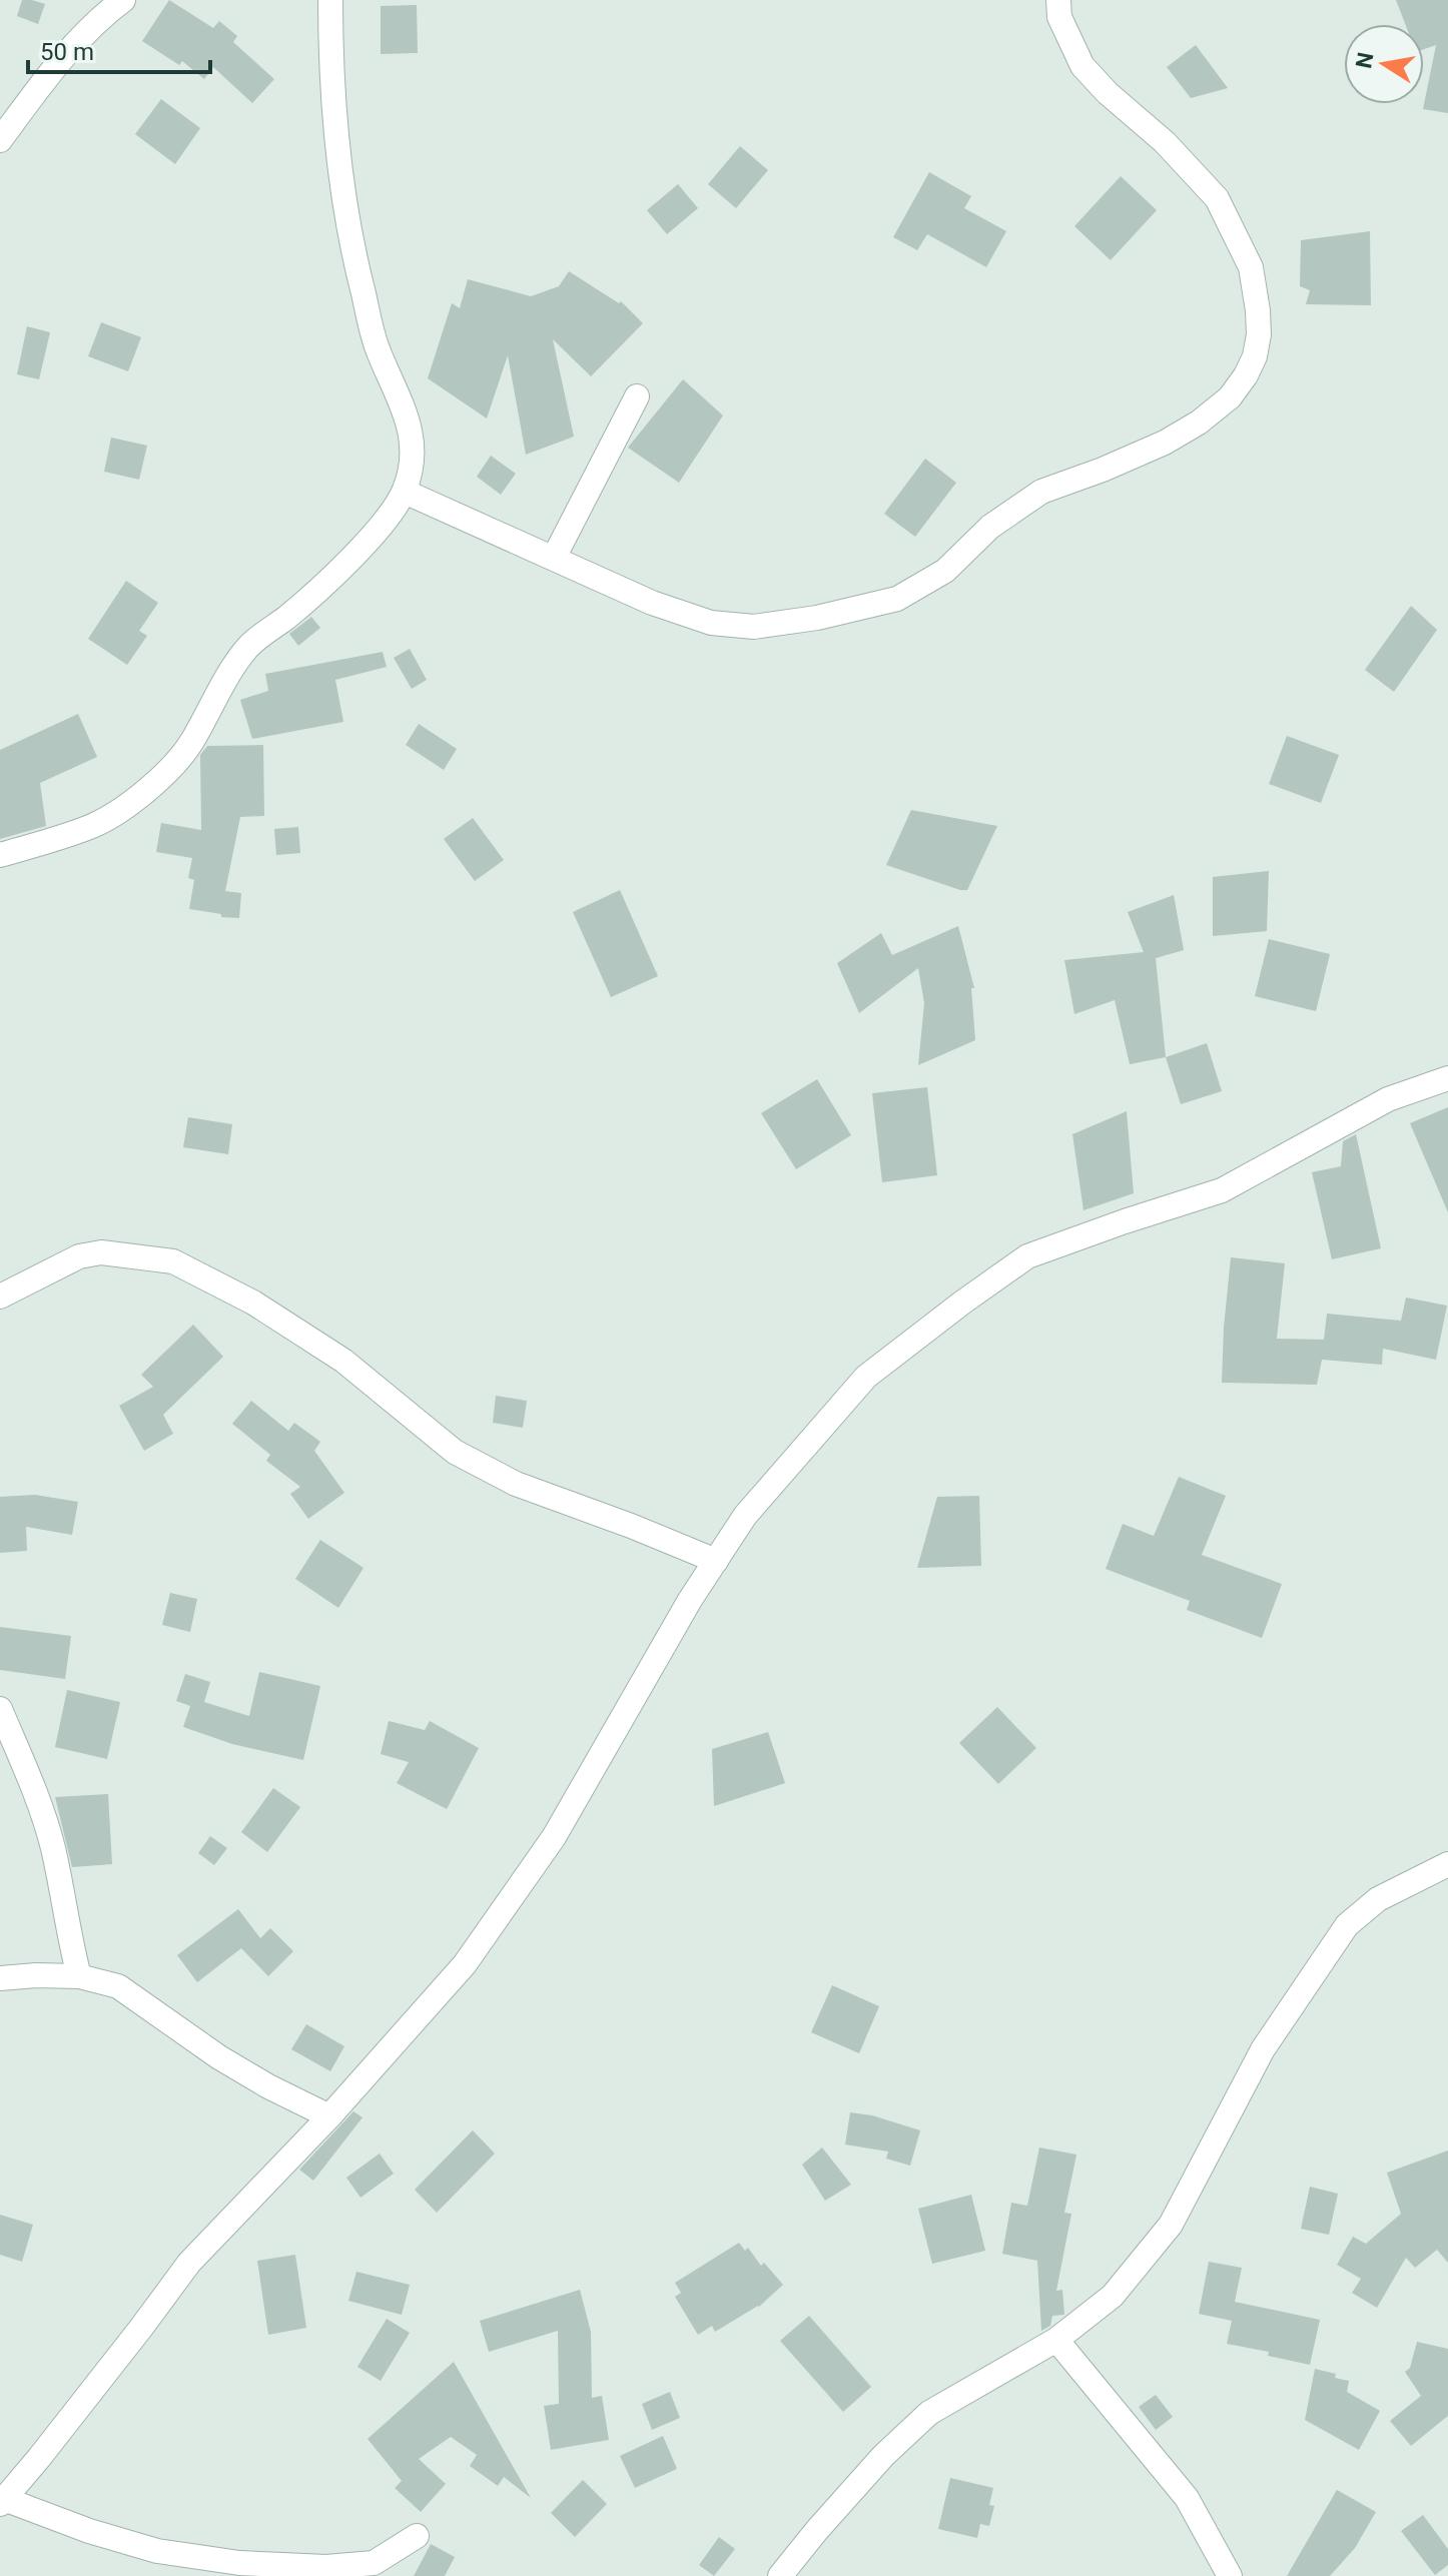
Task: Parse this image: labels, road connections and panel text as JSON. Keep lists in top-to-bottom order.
{
  "scale_bar": "50 m",
  "north": "left"
}
